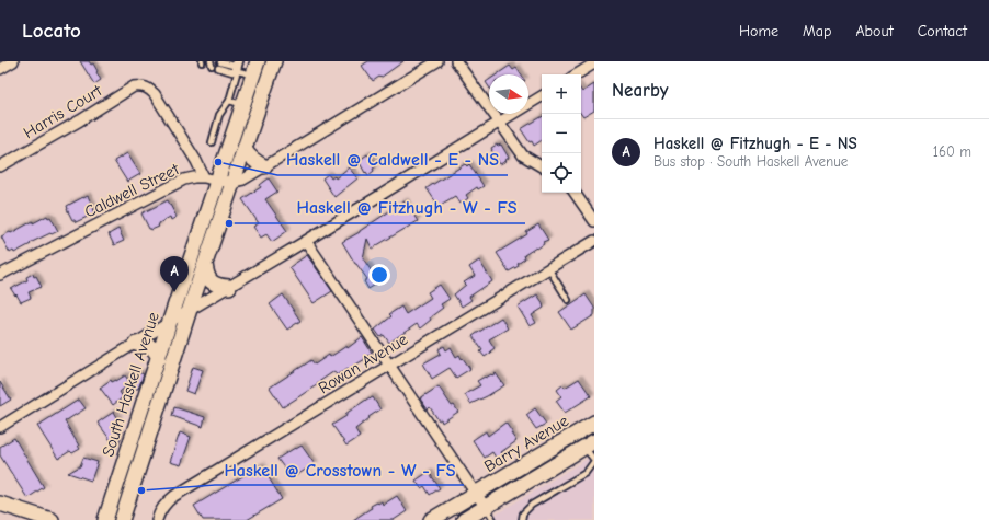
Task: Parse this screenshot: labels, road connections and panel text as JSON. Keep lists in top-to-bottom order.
{
  "streets": {
    "main road": ["South Haskell Avenue", "Barry Avenue"],
    "street": ["Harris Court", "Caldwell Street", "Rowan Avenue"]
  },
  "crossings": [
    ["Harris Court", "Caldwell Street"],
    ["Harris Court", "South Haskell Avenue"],
    ["Caldwell Street", "South Haskell Avenue"]
  ],
  "places": ["Haskell @ Caldwell - E - NS", "Haskell @ Fitzhugh - W - FS", "Haskell @ Crosstown - W - FS"],
  "north": "right",
  "page": {
    "header": "Locato",
    "nav": [
      "Home",
      "Map",
      "About",
      "Contact"
    ],
    "heading": "Nearby",
    "map_buttons": ["+", "−"],
    "list": [
      {
        "mark": "A",
        "name": "Haskell @ Fitzhugh - E - NS",
        "note": "Bus stop · South Haskell Avenue",
        "value": "160 m"
      }
    ],
    "pins": "A"
  }
}
